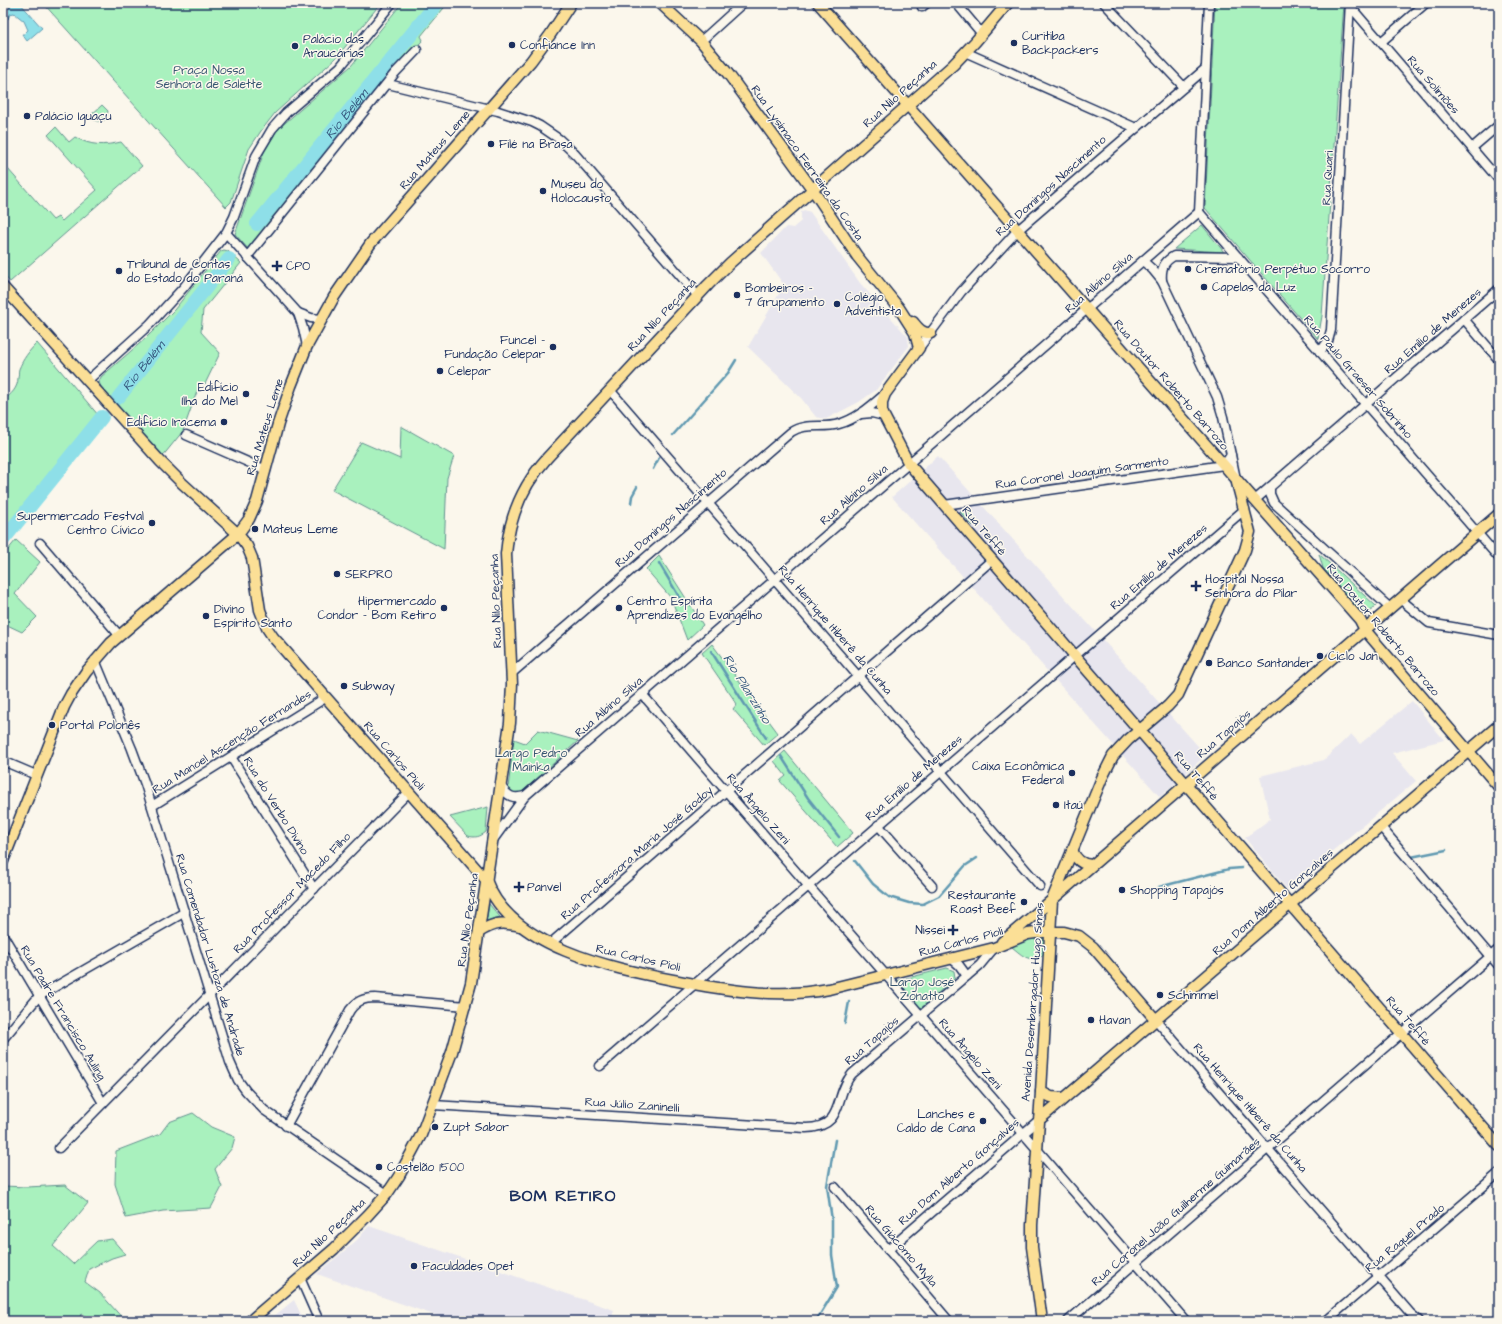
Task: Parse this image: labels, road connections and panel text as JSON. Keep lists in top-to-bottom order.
{
  "streets": {
    "main road": [
      "Rua Nilo Peçanha",
      "Rua Mateus Leme",
      "Rua Lysímaco Ferreira da Costa",
      "Rua Domingos Nascimento",
      "Rua Doutor Roberto Barrozo",
      "Rua Teffé",
      "Rua Henrique Itiberê da Cunha",
      "Rua Tapajós",
      "Rua Carlos Pioli",
      "Rua Dom Alberto Gonçalves",
      "Avenida Desembargador Hugo Simas"
    ],
    "street": [
      "Rua Solimões",
      "Rua Quari",
      "Rua Albino Silva",
      "Rua Emílio de Menezes",
      "Rua Paulo Graeser Sobrinho",
      "Rua Coronel Joaquim Sarmento",
      "Rua Manoel Ascenção Fernandes",
      "Rua do Verbo Divino",
      "Rua Ângelo Zeni",
      "Rua Professora Maria José Godoy",
      "Rua Professor Macedo Filho",
      "Rua Comendador Lustoza de Andrade",
      "Rua Padre Francisco Auling",
      "Rua Júlio Zaninelli",
      "Rua Coronel João Guilherme Guimarães",
      "Rua Raquel Prado",
      "Rua Giácomo Mylla"
    ]
  },
  "crossings": [
    ["Rua Solimões", "Rua Quari"],
    ["Rua Nilo Peçanha", "Rua Lysímaco Ferreira da Costa"],
    ["Rua Nilo Peçanha", "Rua Domingos Nascimento"],
    ["Rua Nilo Peçanha", "Rua Albino Silva"],
    ["Rua Nilo Peçanha", "Rua Doutor Roberto Barrozo"],
    ["Rua Nilo Peçanha", "Rua Henrique Itiberê da Cunha"],
    ["Rua Nilo Peçanha", "Rua Carlos Pioli"],
    ["Rua Nilo Peçanha", "Rua Comendador Lustoza de Andrade"],
    ["Rua Nilo Peçanha", "Rua Júlio Zaninelli"],
    ["Rua Mateus Leme", "Rua Carlos Pioli"],
    ["Rua Mateus Leme", "Rua Comendador Lustoza de Andrade"],
    ["Rua Lysímaco Ferreira da Costa", "Rua Domingos Nascimento"],
    ["Rua Quari", "Rua Paulo Graeser Sobrinho"],
    ["Rua Domingos Nascimento", "Rua Doutor Roberto Barrozo"],
    ["Rua Domingos Nascimento", "Rua Teffé"],
    ["Rua Domingos Nascimento", "Rua Henrique Itiberê da Cunha"],
    ["Rua Albino Silva", "Rua Paulo Graeser Sobrinho"],
    ["Rua Albino Silva", "Rua Doutor Roberto Barrozo"],
    ["Rua Albino Silva", "Rua Teffé"],
    ["Rua Albino Silva", "Rua Henrique Itiberê da Cunha"],
    ["Rua Albino Silva", "Rua Ângelo Zeni"],
    ["Rua Albino Silva", "Avenida Desembargador Hugo Simas"],
    ["Rua Emílio de Menezes", "Rua Paulo Graeser Sobrinho"],
    ["Rua Emílio de Menezes", "Rua Doutor Roberto Barrozo"],
    ["Rua Emílio de Menezes", "Rua Teffé"],
    ["Rua Emílio de Menezes", "Rua Henrique Itiberê da Cunha"],
    ["Rua Emílio de Menezes", "Rua Carlos Pioli"],
    ["Rua Emílio de Menezes", "Rua Ângelo Zeni"],
    ["Rua Emílio de Menezes", "Avenida Desembargador Hugo Simas"],
    ["Rua Paulo Graeser Sobrinho", "Rua Tapajós"],
    ["Rua Doutor Roberto Barrozo", "Rua Coronel Joaquim Sarmento"],
    ["Rua Doutor Roberto Barrozo", "Rua Tapajós"],
    ["Rua Doutor Roberto Barrozo", "Rua Dom Alberto Gonçalves"],
    ["Rua Doutor Roberto Barrozo", "Avenida Desembargador Hugo Simas"],
    ["Rua Coronel Joaquim Sarmento", "Rua Teffé"],
    ["Rua Teffé", "Rua Tapajós"],
    ["Rua Teffé", "Rua Professora Maria José Godoy"],
    ["Rua Teffé", "Rua Dom Alberto Gonçalves"],
    ["Rua Teffé", "Avenida Desembargador Hugo Simas"],
    ["Rua Teffé", "Rua Coronel João Guilherme Guimarães"],
    ["Rua Henrique Itiberê da Cunha", "Rua Carlos Pioli"],
    ["Rua Henrique Itiberê da Cunha", "Rua Professora Maria José Godoy"],
    ["Rua Henrique Itiberê da Cunha", "Rua Dom Alberto Gonçalves"],
    ["Rua Henrique Itiberê da Cunha", "Avenida Desembargador Hugo Simas"],
    ["Rua Henrique Itiberê da Cunha", "Rua Coronel João Guilherme Guimarães"],
    ["Rua Henrique Itiberê da Cunha", "Rua Raquel Prado"],
    ["Rua Tapajós", "Rua Carlos Pioli"],
    ["Rua Tapajós", "Rua Ângelo Zeni"],
    ["Rua Tapajós", "Avenida Desembargador Hugo Simas"],
    ["Rua Tapajós", "Rua Júlio Zaninelli"],
    ["Rua Manoel Ascenção Fernandes", "Rua Carlos Pioli"],
    ["Rua Manoel Ascenção Fernandes", "Rua do Verbo Divino"],
    ["Rua Manoel Ascenção Fernandes", "Rua Comendador Lustoza de Andrade"],
    ["Rua Carlos Pioli", "Rua Ângelo Zeni"],
    ["Rua Carlos Pioli", "Rua Professora Maria José Godoy"],
    ["Rua Carlos Pioli", "Rua Professor Macedo Filho"],
    ["Rua Carlos Pioli", "Avenida Desembargador Hugo Simas"],
    ["Rua do Verbo Divino", "Rua Professor Macedo Filho"],
    ["Rua Ângelo Zeni", "Rua Professora Maria José Godoy"],
    ["Rua Ângelo Zeni", "Rua Dom Alberto Gonçalves"],
    ["Rua Ângelo Zeni", "Avenida Desembargador Hugo Simas"],
    ["Rua Ângelo Zeni", "Rua Coronel João Guilherme Guimarães"],
    ["Rua Professor Macedo Filho", "Rua Comendador Lustoza de Andrade"],
    ["Rua Professor Macedo Filho", "Rua Padre Francisco Auling"],
    ["Rua Dom Alberto Gonçalves", "Avenida Desembargador Hugo Simas"],
    ["Rua Dom Alberto Gonçalves", "Rua Giácomo Mylla"]
  ],
  "districts": ["BOM RETIRO"],
  "water": ["Rio Belém", "Rio Pilarzinho"],
  "parks": ["Praça Nossa Senhora de Salette", "Largo Pedro Mainka", "Largo José Zonatto"],
  "places": {
    "other": [
      "Curitiba Backpackers",
      "Confiance Inn",
      "Palácio das Araucárias",
      "Palácio Iguaçu",
      "Filé na Brasa",
      "Museu do Holocausto",
      "Crematório Perpétuo Socorro",
      "Tribunal de Contas do Estado do Paraná",
      "Capelas da Luz",
      "Bombeiros - 7 Grupamento",
      "Colégio Adventista",
      "Funcel - Fundação Celepar",
      "Celepar",
      "Edifício Ilha do Mel",
      "Edifício Iracema",
      "Supermercado Festval Centro Cívico",
      "Mateus Leme",
      "SERPRO",
      "Hipermercado Condor - Bom Retiro",
      "Centro Espírita Aprendizes do Evangelho",
      "Divino Espírito Santo",
      "Ciclo Jan",
      "Banco Santander",
      "Subway",
      "Portal Polonês",
      "Caixa Econômica Federal",
      "Itaú",
      "Shopping Tapajós",
      "Restaurante Roast Beef",
      "Schimmel",
      "Havan",
      "Lanches e Caldo de Cana",
      "Zupt Sabor",
      "Costelão 1500",
      "Faculdades Opet"
    ],
    "health": [
      "CPO",
      "Hospital Nossa Senhora do Pilar",
      "Panvel",
      "Nissei"
    ]
  }
}
